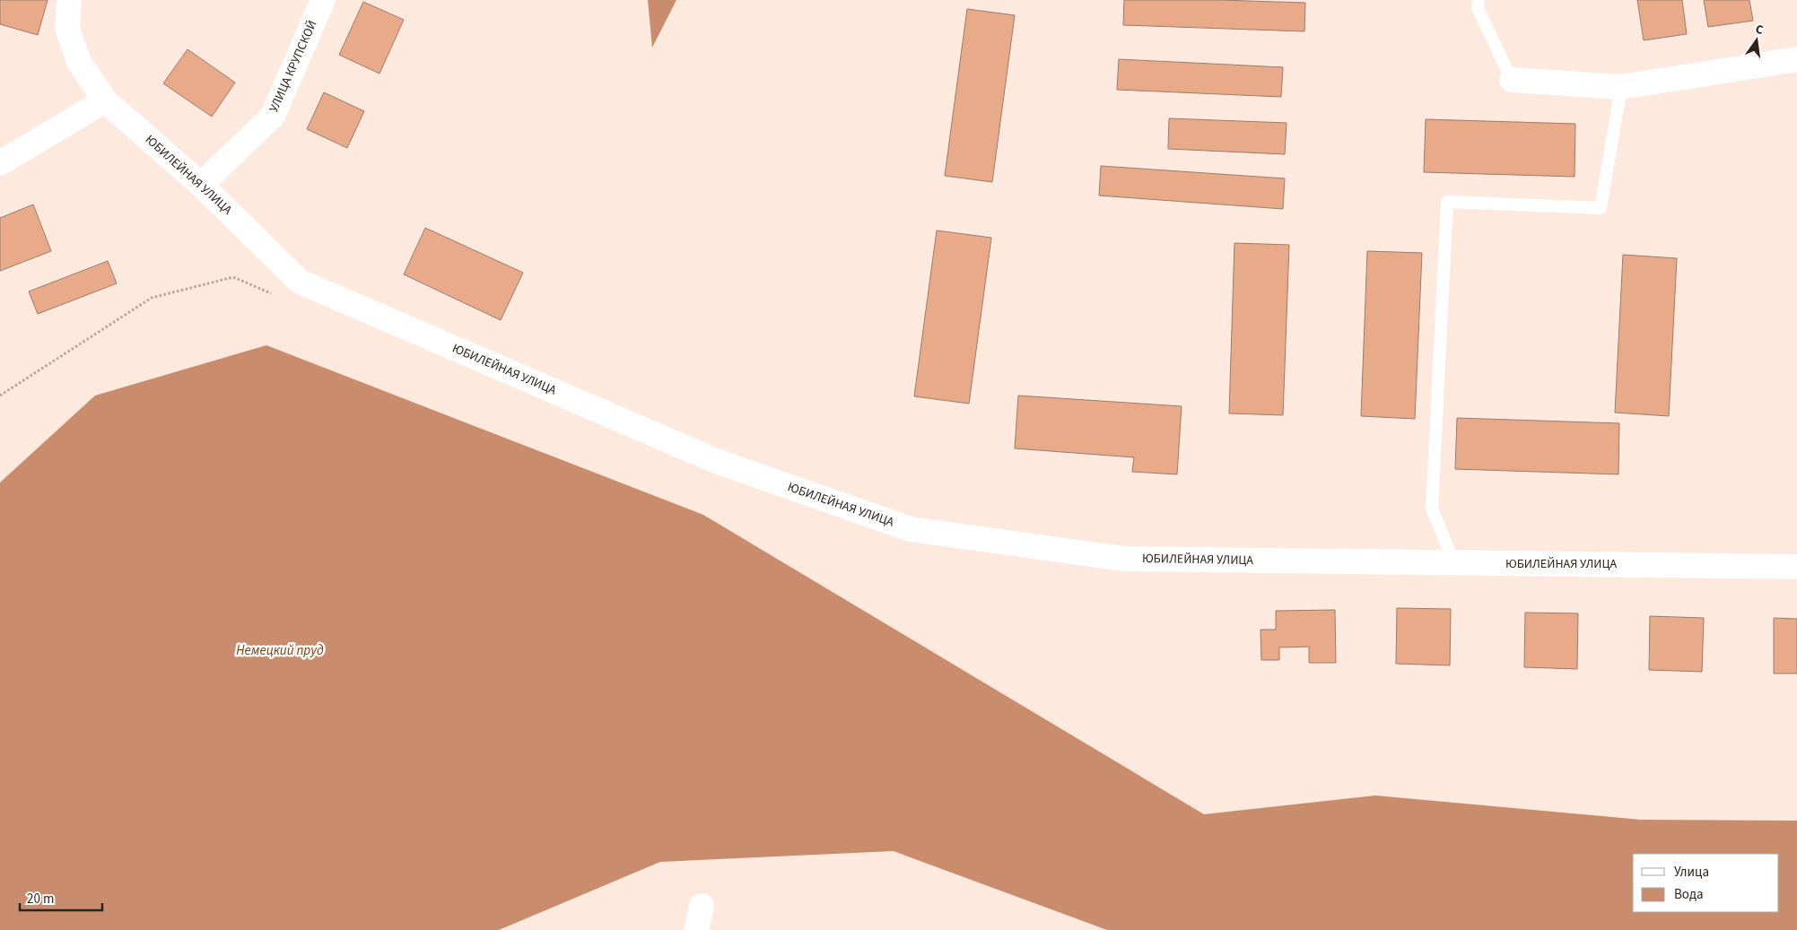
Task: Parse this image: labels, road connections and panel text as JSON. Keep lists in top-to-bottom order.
{
  "streets": {
    "street": ["УЛИЦА КРУПСКОЙ", "ЮБИЛЕЙНАЯ УЛИЦА"]
  },
  "crossings": [
    ["УЛИЦА КРУПСКОЙ", "ЮБИЛЕЙНАЯ УЛИЦА"]
  ],
  "water": ["Немецкий пруд"],
  "legend": ["Улица", "Вода"],
  "scale_bar": "20 m",
  "north": "top"
}
